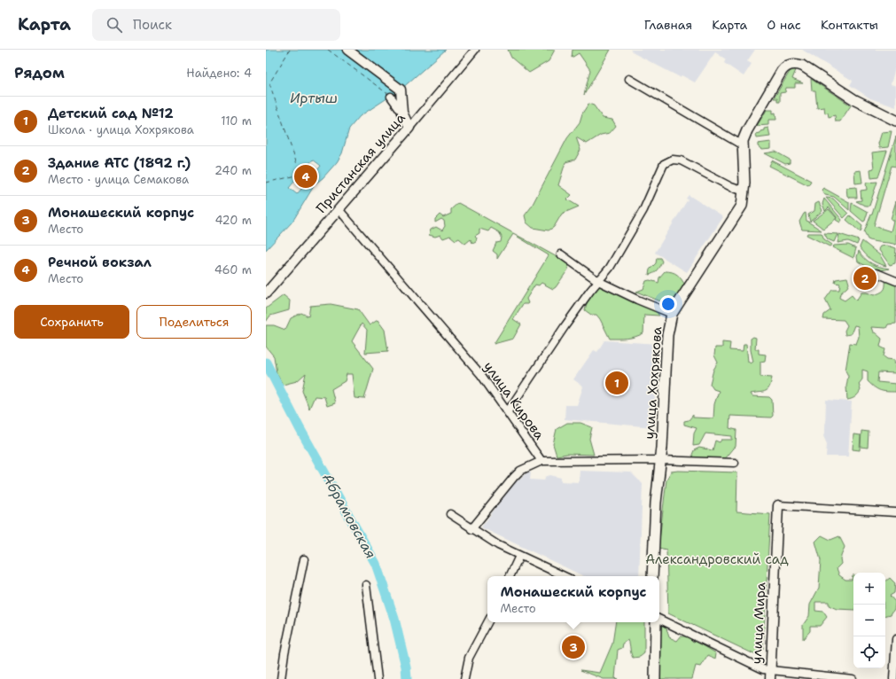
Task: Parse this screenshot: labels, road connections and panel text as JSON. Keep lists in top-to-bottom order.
{
  "streets": {
    "main road": ["улица Хохрякова"],
    "street": ["Пристанская улица", "улица Кирова", "улица Мира"]
  },
  "crossings": [
    ["Пристанская улица", "улица Кирова"],
    ["улица Хохрякова", "улица Кирова"]
  ],
  "water": ["Иртыш", "Абрамовская"],
  "parks": ["Александровский сад"],
  "page": {
    "header": "Карта",
    "search": "Поиск",
    "nav": [
      "Главная",
      "Карта",
      "О нас",
      "Контакты"
    ],
    "heading": ["Рядом", "Найдено: 4"],
    "list": [
      {
        "mark": "1",
        "name": "Детский сад №12",
        "note": "Школа · улица Хохрякова",
        "value": "110 m"
      },
      {
        "mark": "2",
        "name": "Здание АТС (1892 г.)",
        "note": "Место · улица Семакова",
        "value": "240 m"
      },
      {
        "mark": "3",
        "name": "Монашеский корпус",
        "note": "Место",
        "value": "420 m"
      },
      {
        "mark": "4",
        "name": "Речной вокзал",
        "note": "Место",
        "value": "460 m"
      }
    ],
    "pins": [
      "4",
      "2",
      "1",
      "3"
    ],
    "buttons": ["Сохранить", "Поделиться"],
    "map_buttons": ["+", "−"],
    "popup": ["Монашеский корпус", "Место"]
  }
}
